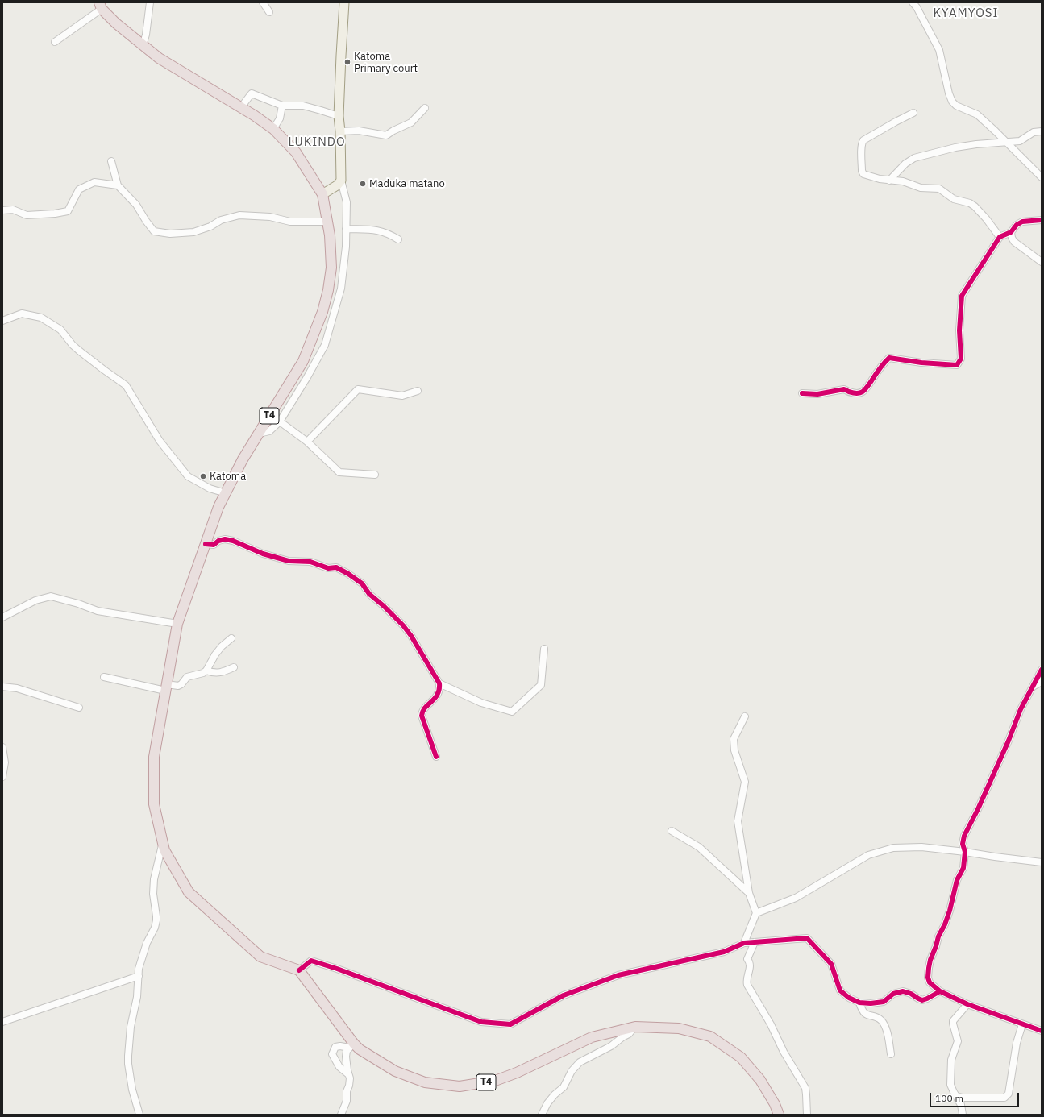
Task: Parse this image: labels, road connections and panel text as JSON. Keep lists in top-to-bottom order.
{
  "streets": {
    "highway": ["T4"]
  },
  "districts": ["KYAMYOSI", "LUKINDO"],
  "places": ["Katoma Primary court", "Maduka matano", "Katoma"],
  "scale_bar": "100 m"
}
